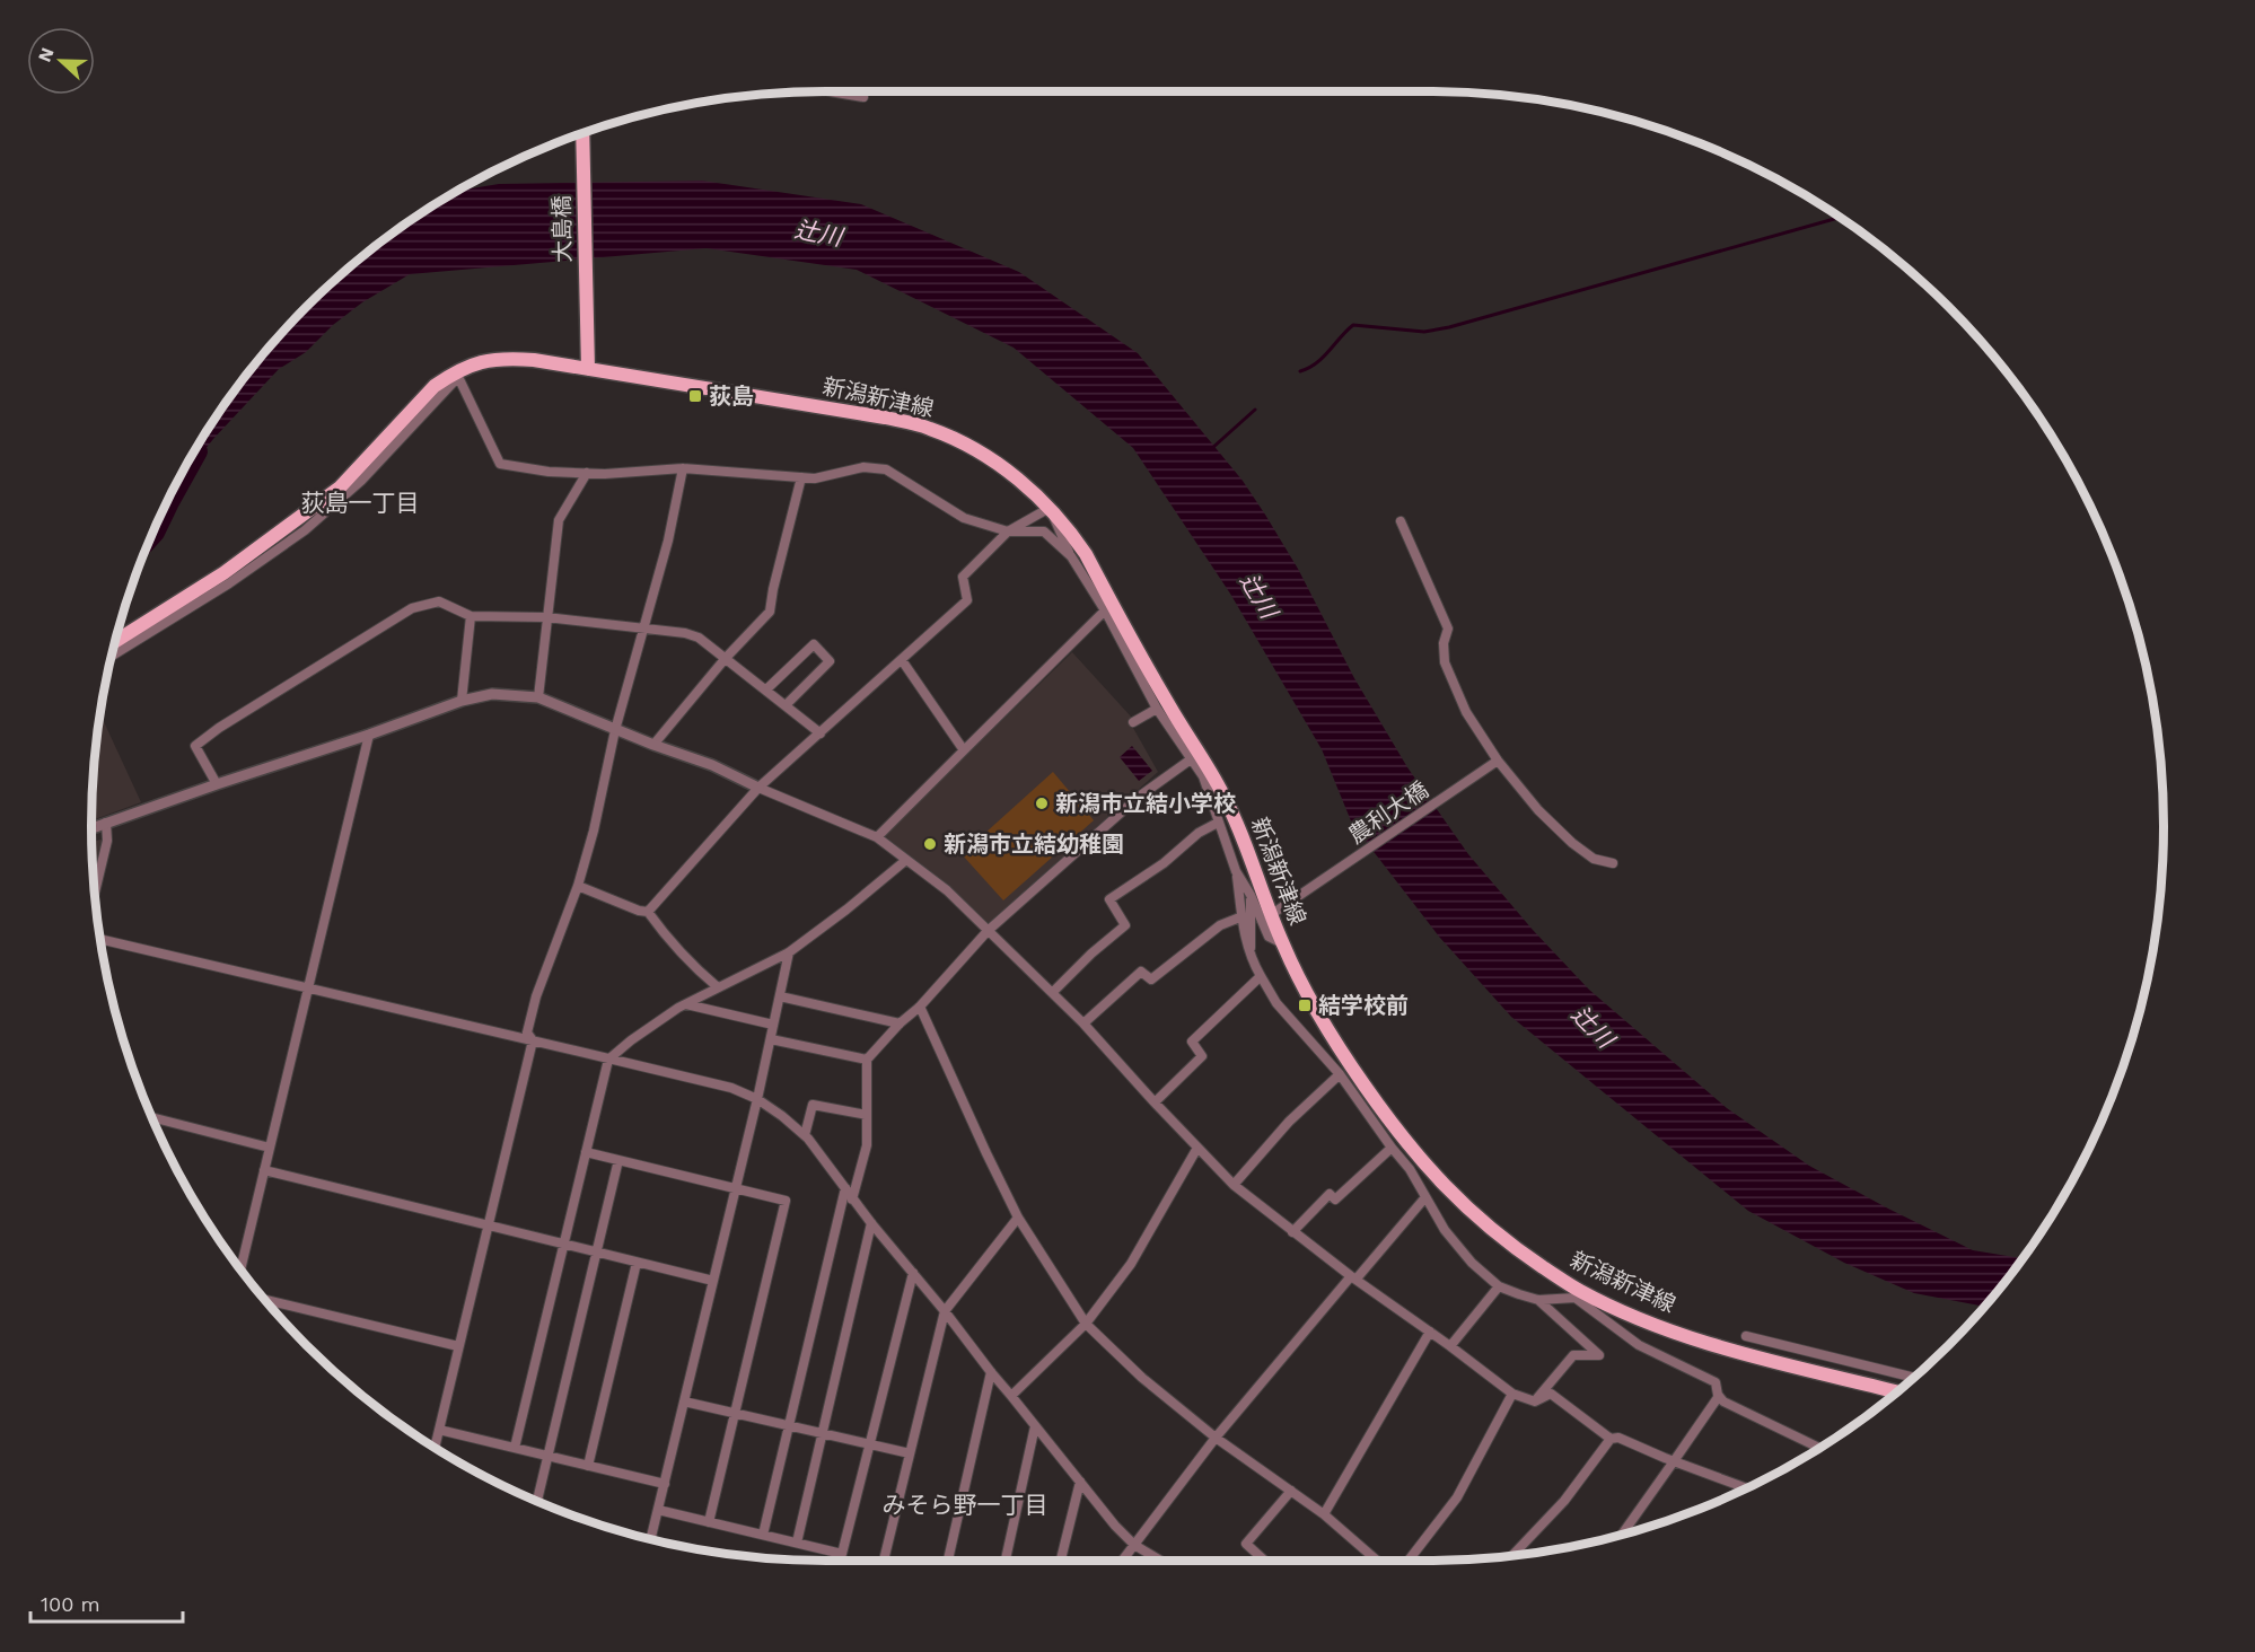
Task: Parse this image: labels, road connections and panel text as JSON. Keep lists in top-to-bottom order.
{
  "streets": {
    "main road": ["大島橋", "新潟新津線"],
    "street": ["農利大橋"]
  },
  "crossings": [
    ["大島橋", "新潟新津線"],
    ["新潟新津線", "農利大橋"]
  ],
  "districts": ["荻島一丁目", "みそら野一丁目"],
  "water": ["辻川"],
  "places": {
    "transit": ["荻島", "結学校前"],
    "other": ["新潟市立結小学校", "新潟市立結幼稚園"]
  },
  "scale_bar": "100 m",
  "north": "left"
}
